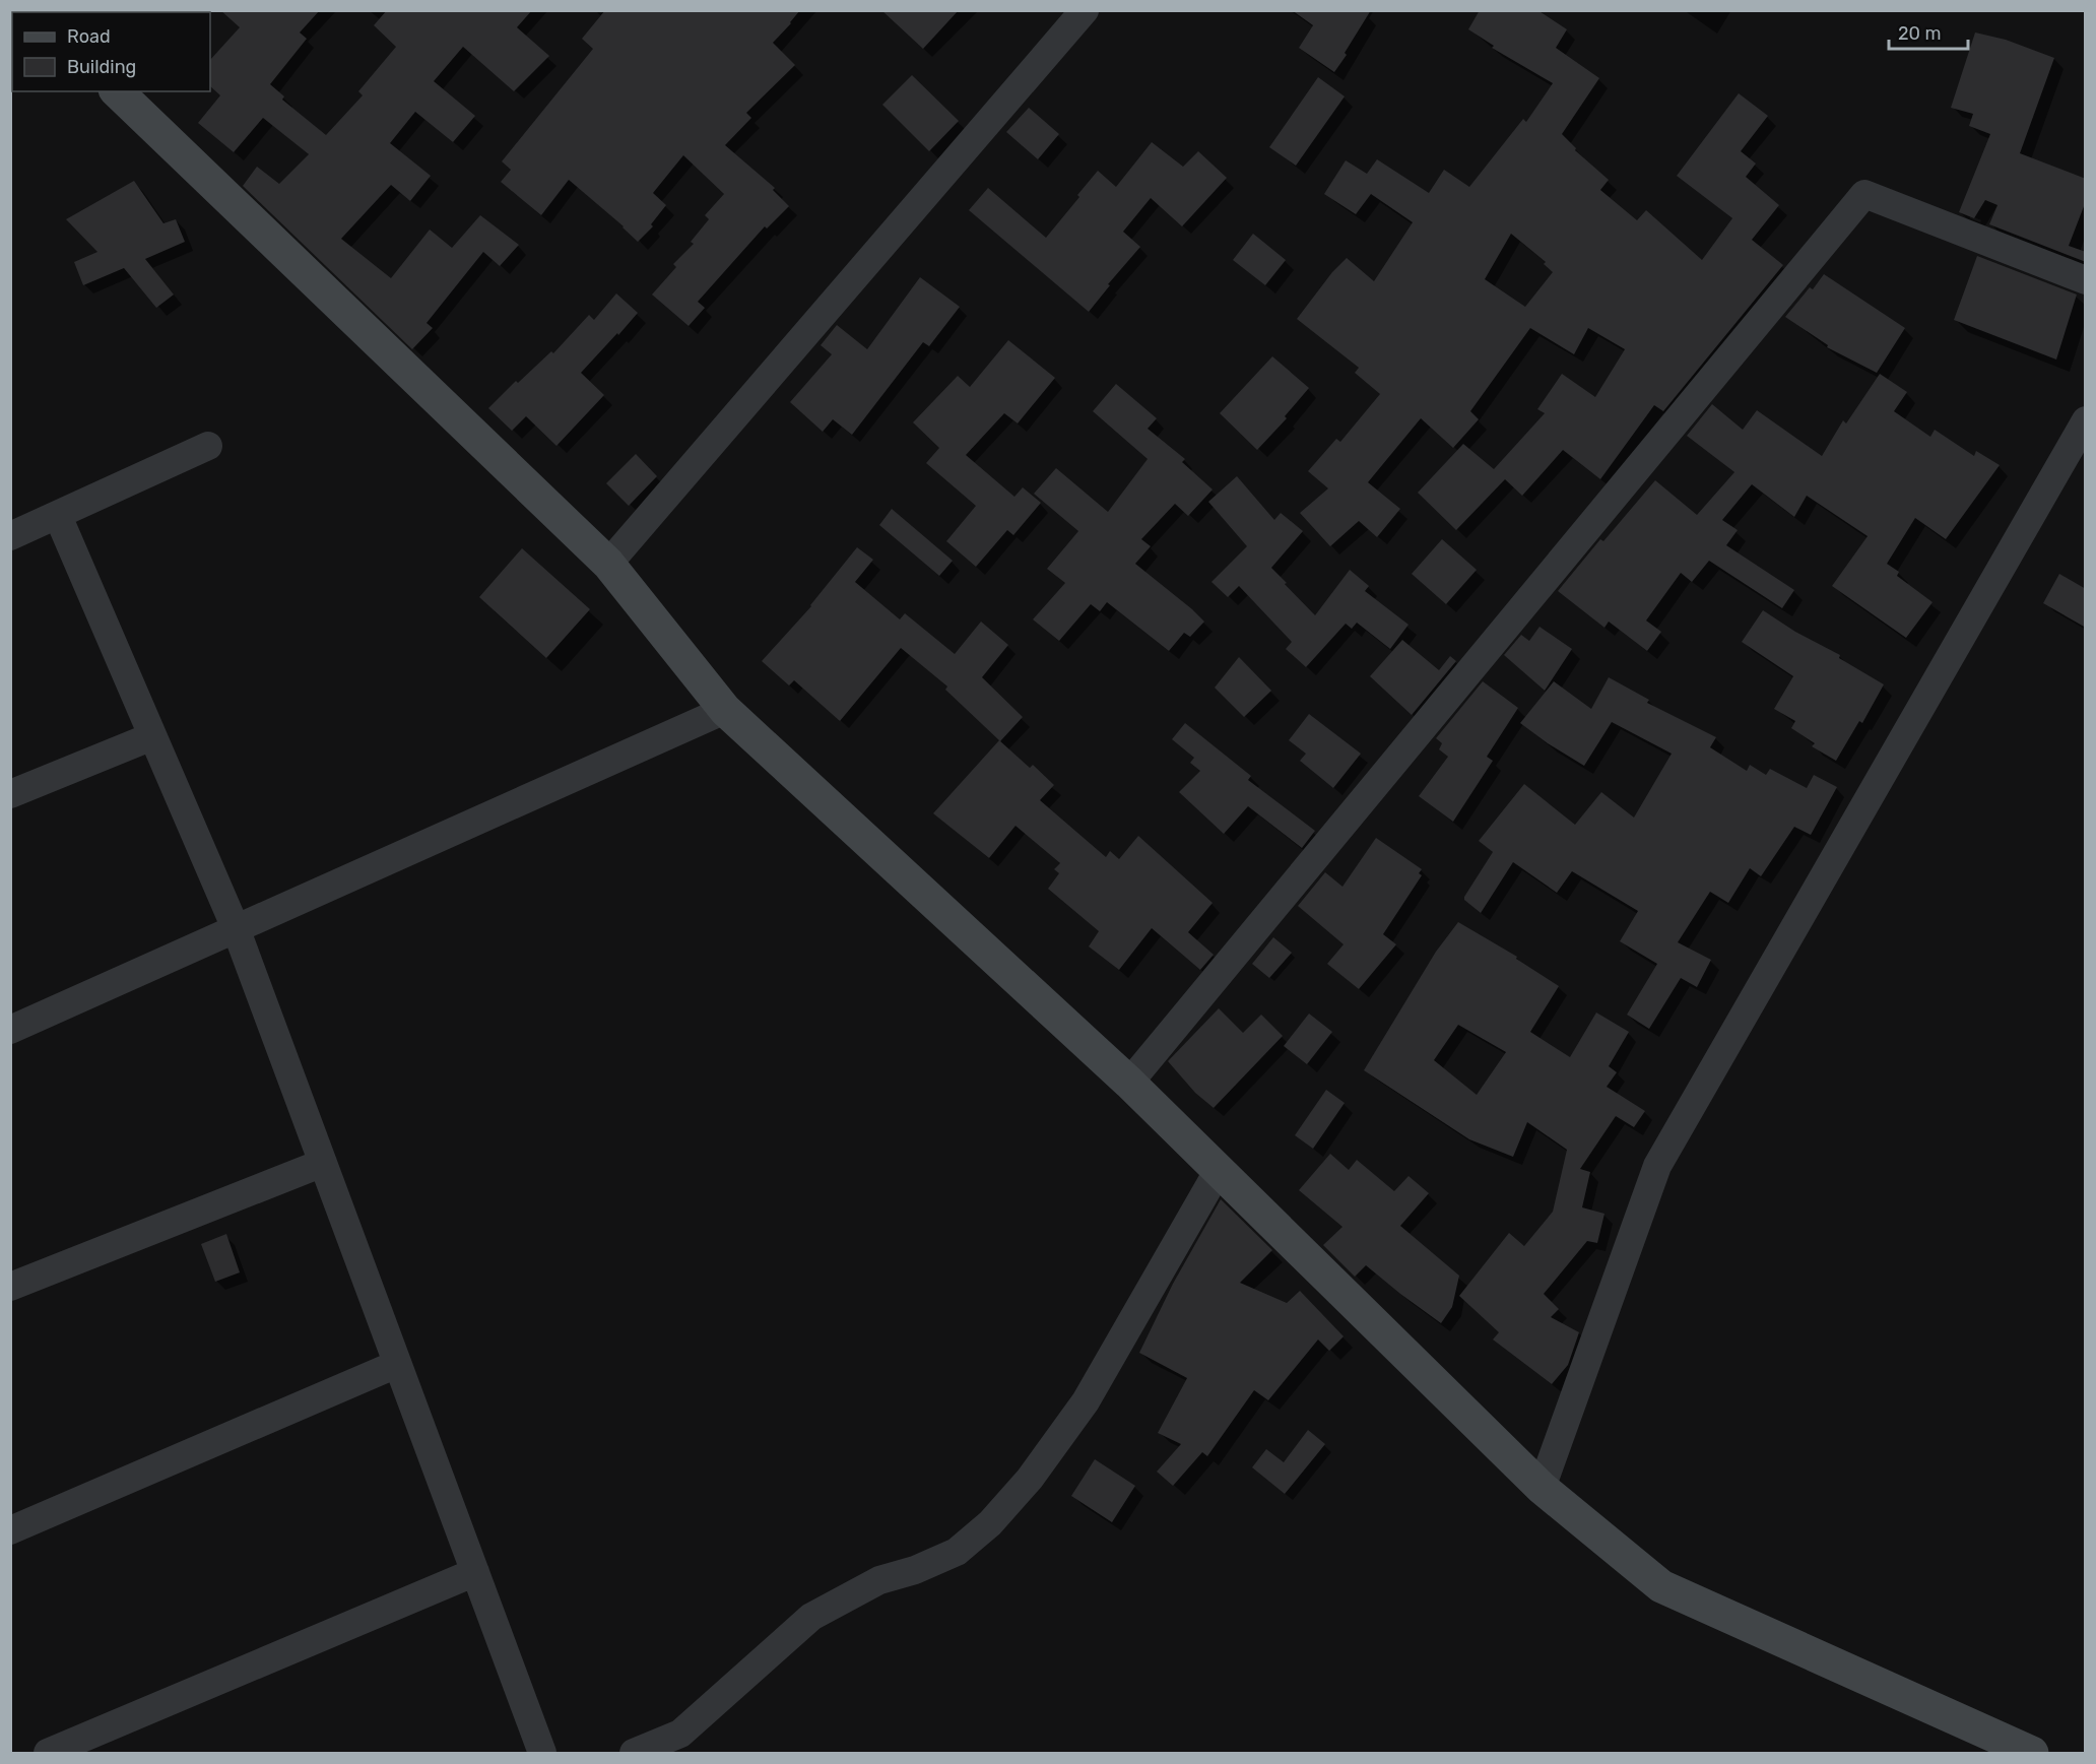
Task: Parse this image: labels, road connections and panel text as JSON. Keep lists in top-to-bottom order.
{
  "legend": ["Road", "Building"],
  "scale_bar": "20 m"
}
